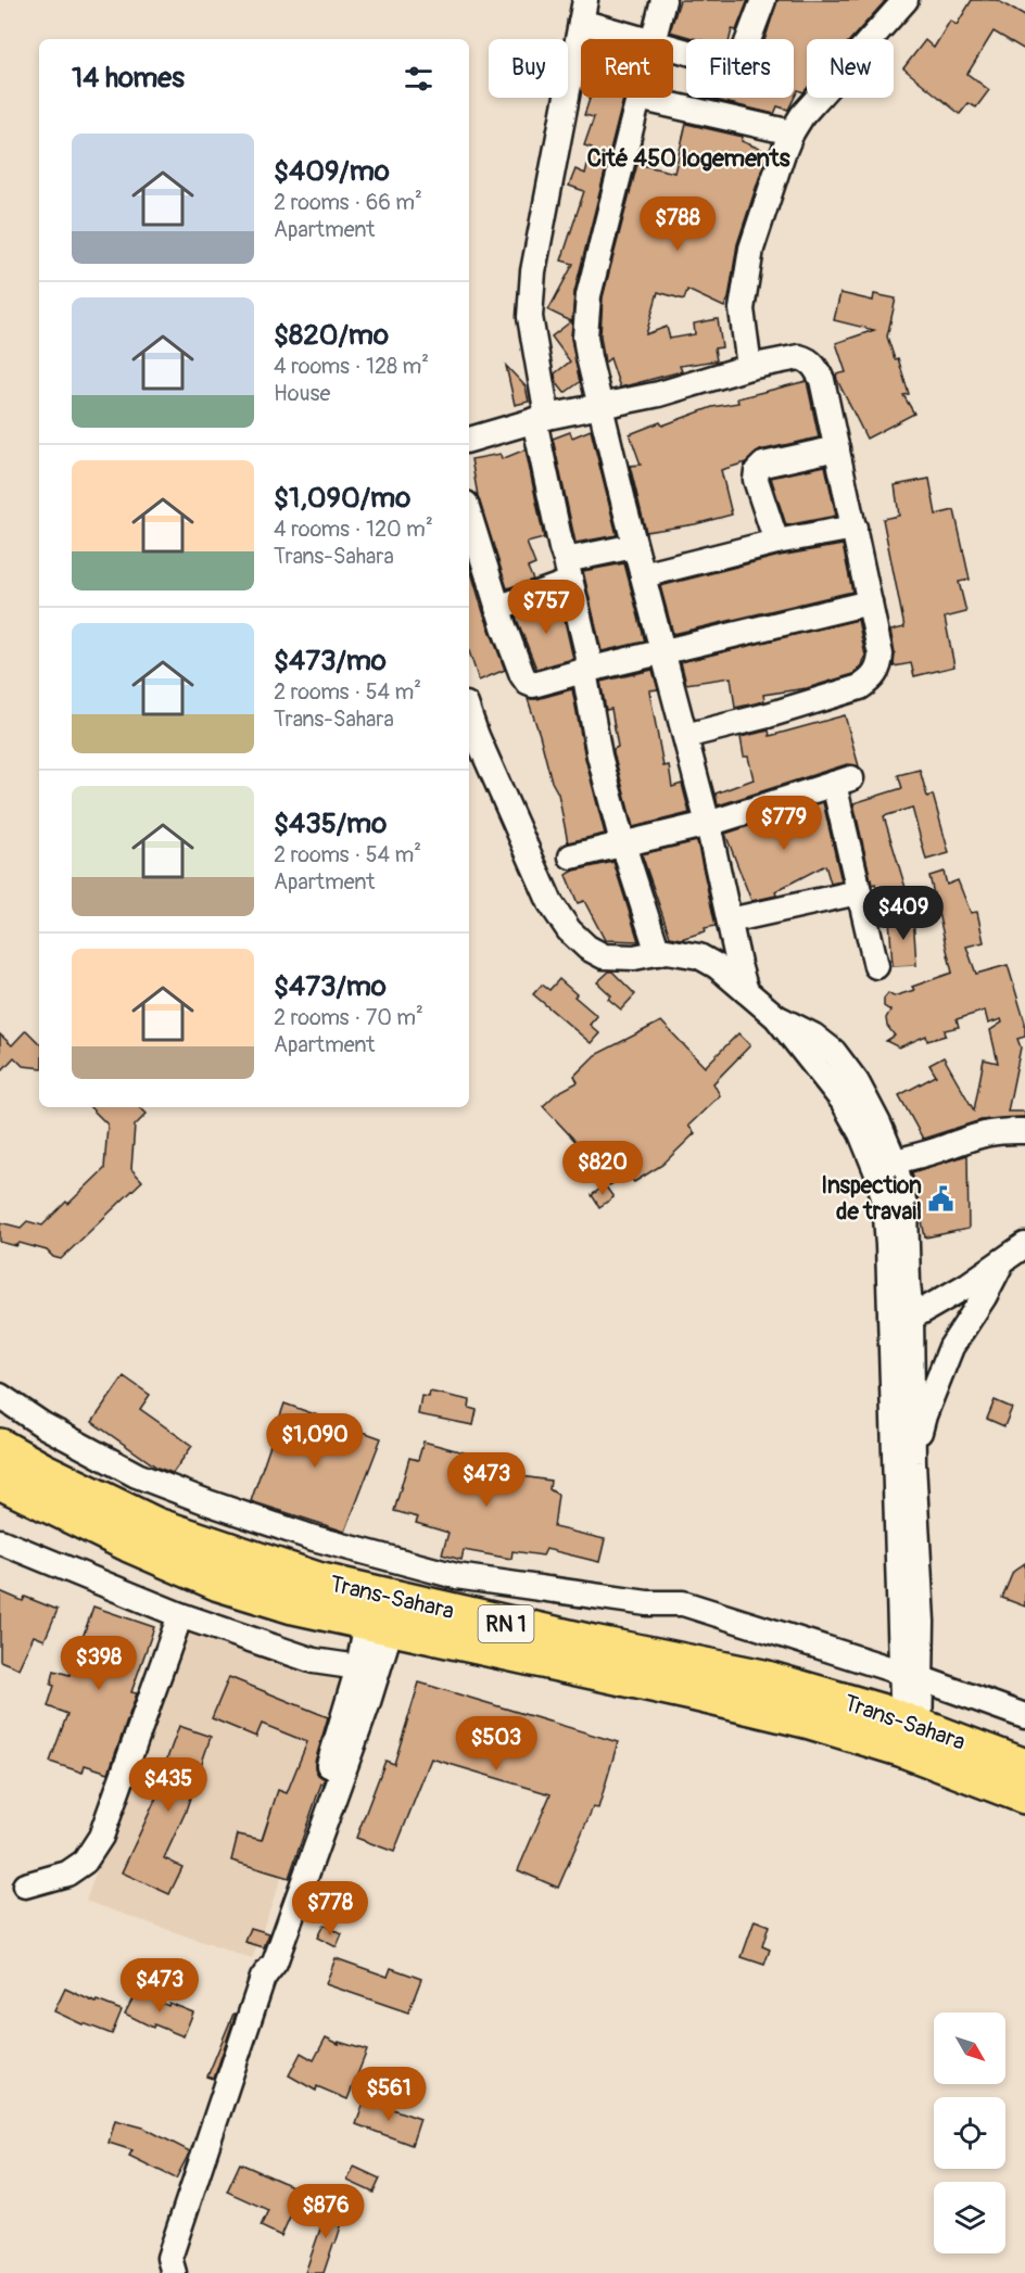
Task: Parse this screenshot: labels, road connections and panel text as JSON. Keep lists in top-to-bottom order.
{
  "streets": {
    "highway": ["Trans-Sahara", "RN 1"]
  },
  "districts": ["Cité 450 logements"],
  "places": {
    "public building": ["Inspection de travail"]
  },
  "north": "bottom right",
  "page": {
    "chip": [
      "Buy",
      "Rent",
      "Filters",
      "New"
    ],
    "heading": "14 homes",
    "list": [
      {
        "name": "$409/mo",
        "note": "2 rooms · 66 m² · Apartment"
      },
      {
        "name": "$820/mo",
        "note": "4 rooms · 128 m² · House"
      },
      {
        "name": "$1,090/mo",
        "note": "4 rooms · 120 m² · Trans-Sahara"
      },
      {
        "name": "$473/mo",
        "note": "2 rooms · 54 m² · Trans-Sahara"
      },
      {
        "name": "$435/mo",
        "note": "2 rooms · 54 m² · Apartment"
      },
      {
        "name": "$473/mo",
        "note": "2 rooms · 70 m² · Apartment"
      }
    ],
    "price": [
      "$788",
      "$757",
      "$779",
      "$409",
      "$820",
      "$1,090",
      "$473",
      "$398",
      "$503",
      "$435",
      "$778",
      "$473",
      "$561",
      "$876"
    ]
  }
}
